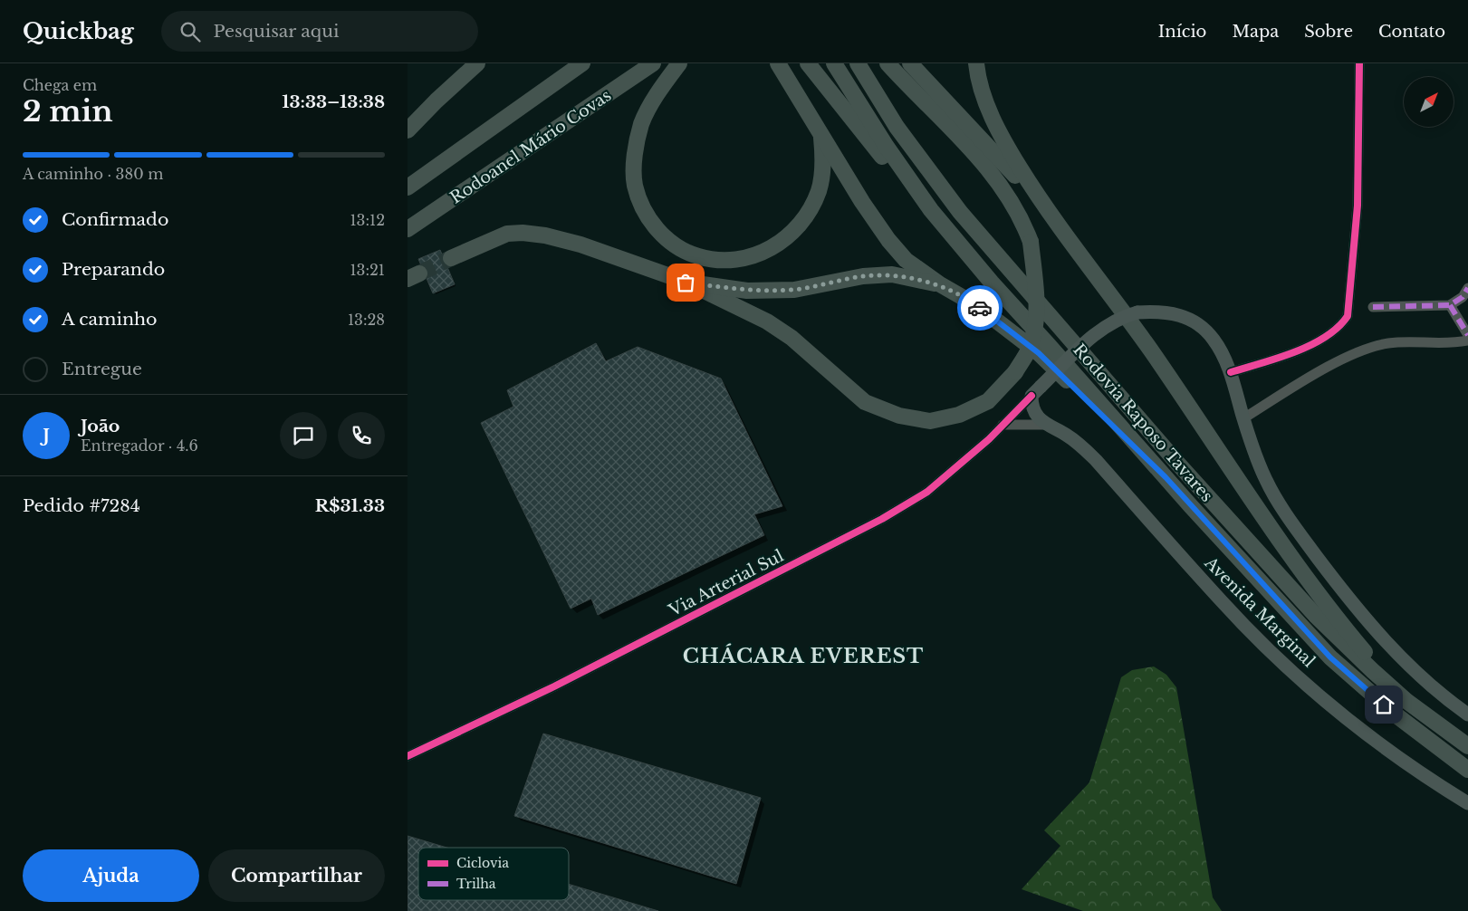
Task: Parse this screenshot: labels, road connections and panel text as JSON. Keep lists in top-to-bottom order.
{
  "streets": {
    "highway": ["Rodoanel Mário Covas", "Rodovia Raposo Tavares"],
    "main road": ["Avenida Marginal"],
    "street": ["Via Arterial Sul"]
  },
  "crossings": [
    ["Via Arterial Sul", "Avenida Marginal"]
  ],
  "districts": ["CHÁCARA EVEREST"],
  "legend": ["Ciclovia", "Trilha"],
  "north": "top right",
  "page": {
    "header": "Quickbag",
    "search": "Pesquisar aqui",
    "nav": [
      "Início",
      "Mapa",
      "Sobre",
      "Contato"
    ],
    "heading": ["2 min", "Chega em", "13:33–13:38"],
    "panel": [
      "João",
      "Entregador · 4.6",
      "Pedido #7284",
      "R$31.33"
    ],
    "bar": "A caminho · 380 m",
    "list": [
      ["Confirmado", "13:12"],
      ["Preparando", "13:21"],
      ["A caminho", "13:28"],
      "Entregue"
    ],
    "round": "J",
    "buttons": ["Ajuda", "Compartilhar"]
  }
}
